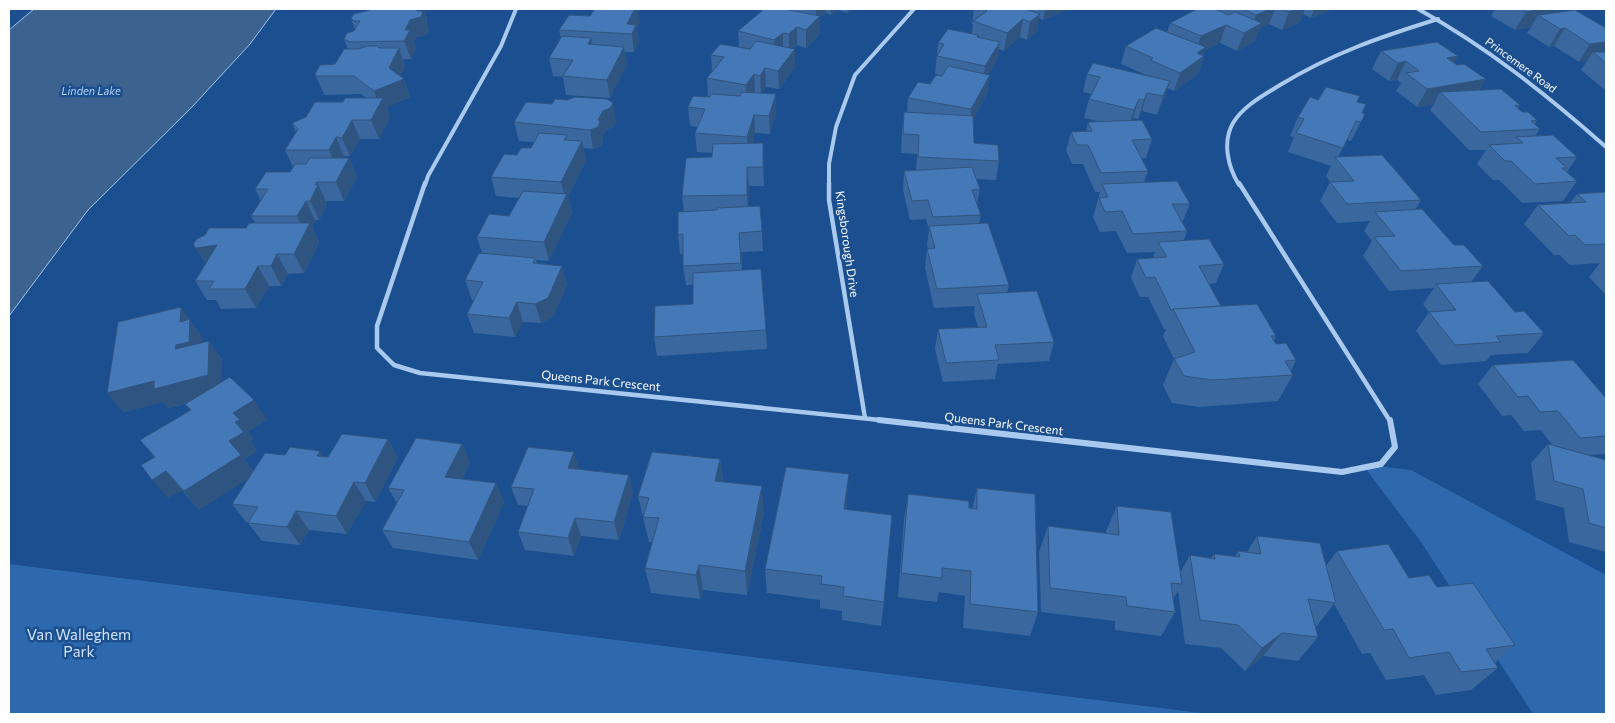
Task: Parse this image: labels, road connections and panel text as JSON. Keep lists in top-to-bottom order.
{
  "streets": {
    "street": ["Princemere Road", "Kingsborough Drive", "Queens Park Crescent"]
  },
  "crossings": [
    ["Princemere Road", "Queens Park Crescent"],
    ["Kingsborough Drive", "Queens Park Crescent"]
  ],
  "water": ["Linden Lake"],
  "parks": ["Van Walleghem Park"]
}
